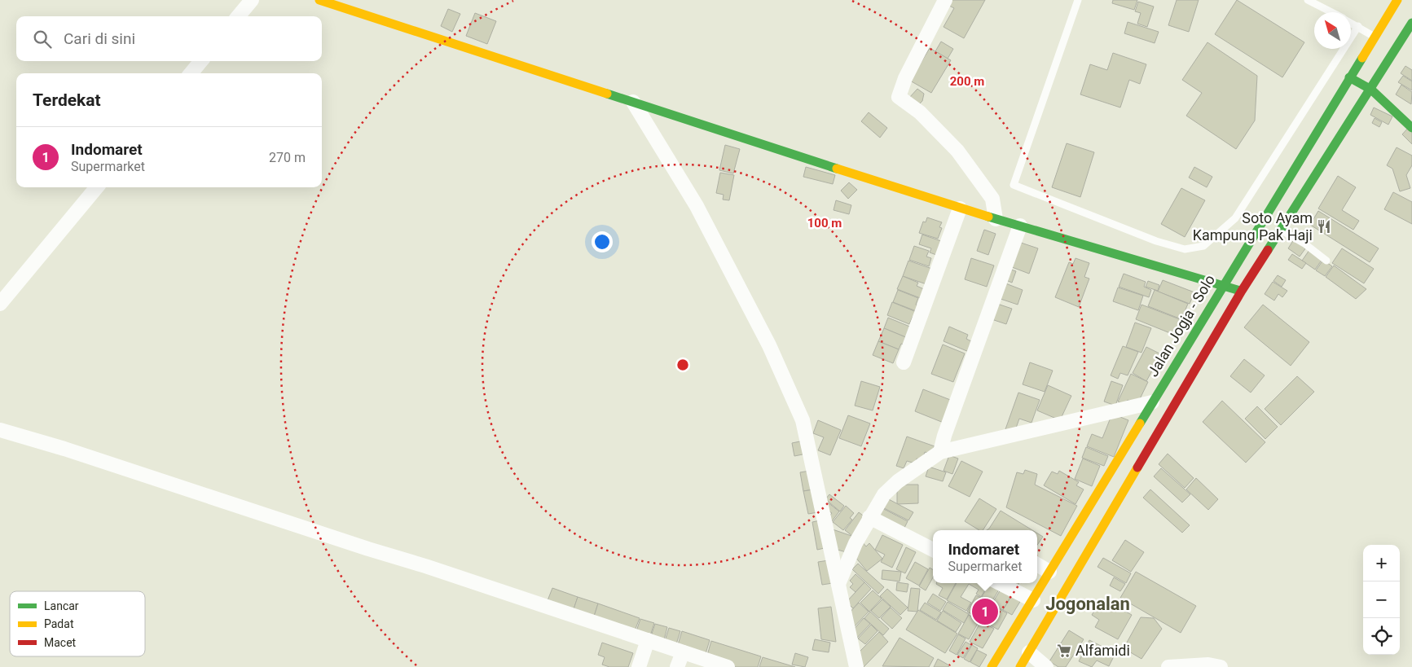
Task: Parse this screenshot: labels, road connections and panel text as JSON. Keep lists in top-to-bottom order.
{
  "streets": {
    "main road": ["Jalan Jogja - Solo"]
  },
  "districts": ["Jogonalan"],
  "places": {
    "restaurant": ["Soto Ayam Kampung Pak Haji"],
    "supermarket": ["Alfamidi"]
  },
  "legend": ["Lancar", "Padat", "Macet"],
  "north": "top left",
  "page": {
    "search": "Cari di sini",
    "heading": "Terdekat",
    "list": [
      {
        "mark": "1",
        "name": "Indomaret",
        "note": "Supermarket",
        "value": "270 m"
      }
    ],
    "popup": ["Indomaret", "Supermarket"],
    "map_buttons": ["+", "−"],
    "pins": "1"
  },
  "rings": ["200 m", "100 m"]
}
